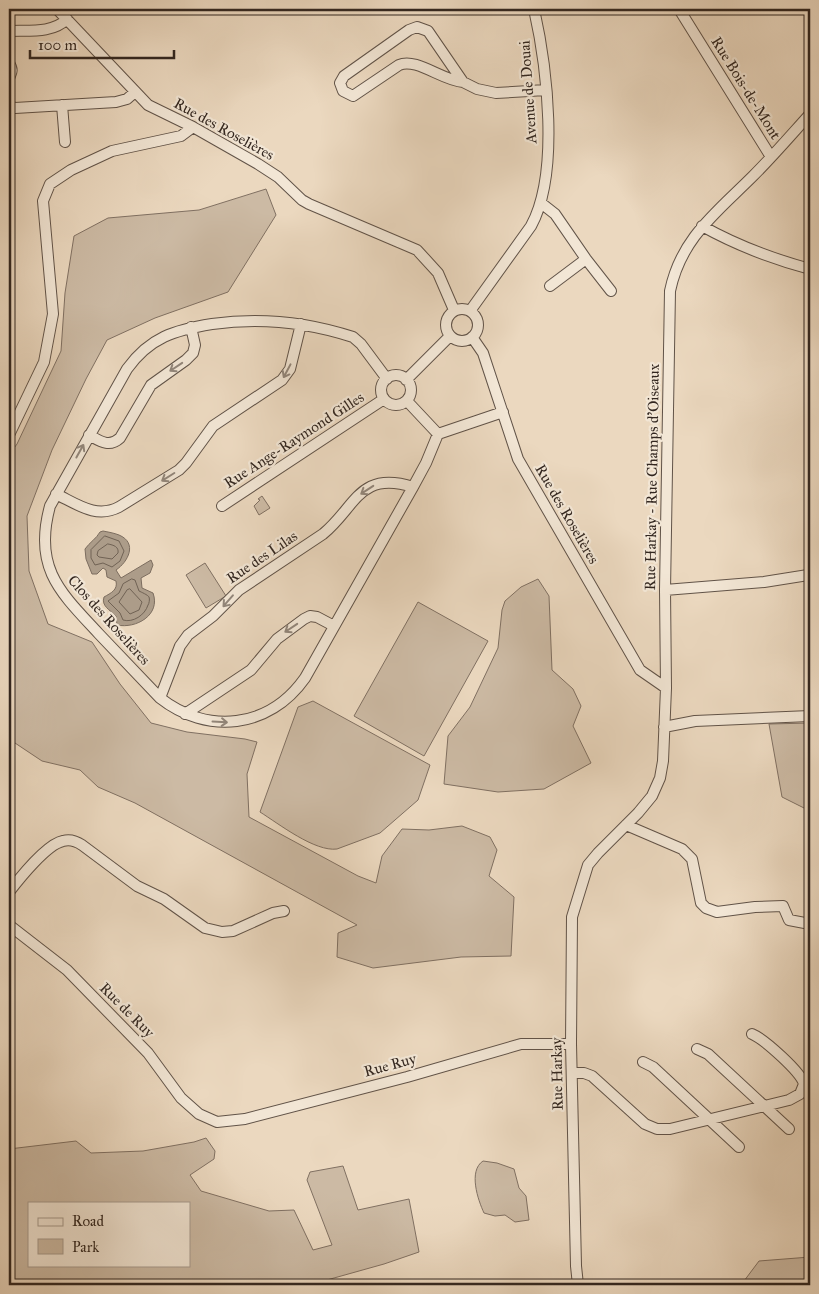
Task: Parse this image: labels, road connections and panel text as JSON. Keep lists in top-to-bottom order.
{
  "streets": {
    "street": [
      "Rue Bois-de-Mont",
      "Avenue de Douai",
      "Rue des Roselières",
      "Rue Ange-Raymond Gilles",
      "Rue Harkay - Rue Champs d'Oiseaux",
      "Rue des Lilas",
      "Clos des Roselières",
      "Rue de Ruy",
      "Rue Ruy",
      "Rue Harkay"
    ]
  },
  "crossings": [
    ["Rue Bois-de-Mont", "Rue Harkay - Rue Champs d'Oiseaux"],
    ["Avenue de Douai", "Rue des Roselières"],
    ["Rue des Roselières", "Rue Harkay - Rue Champs d'Oiseaux"],
    ["Rue Ange-Raymond Gilles", "Clos des Roselières"],
    ["Rue Harkay - Rue Champs d'Oiseaux", "Rue Harkay"],
    ["Rue des Lilas", "Clos des Roselières"],
    ["Rue de Ruy", "Rue Ruy"],
    ["Rue Ruy", "Rue Harkay"]
  ],
  "legend": ["Road", "Park"],
  "scale_bar": "100 m"
}
